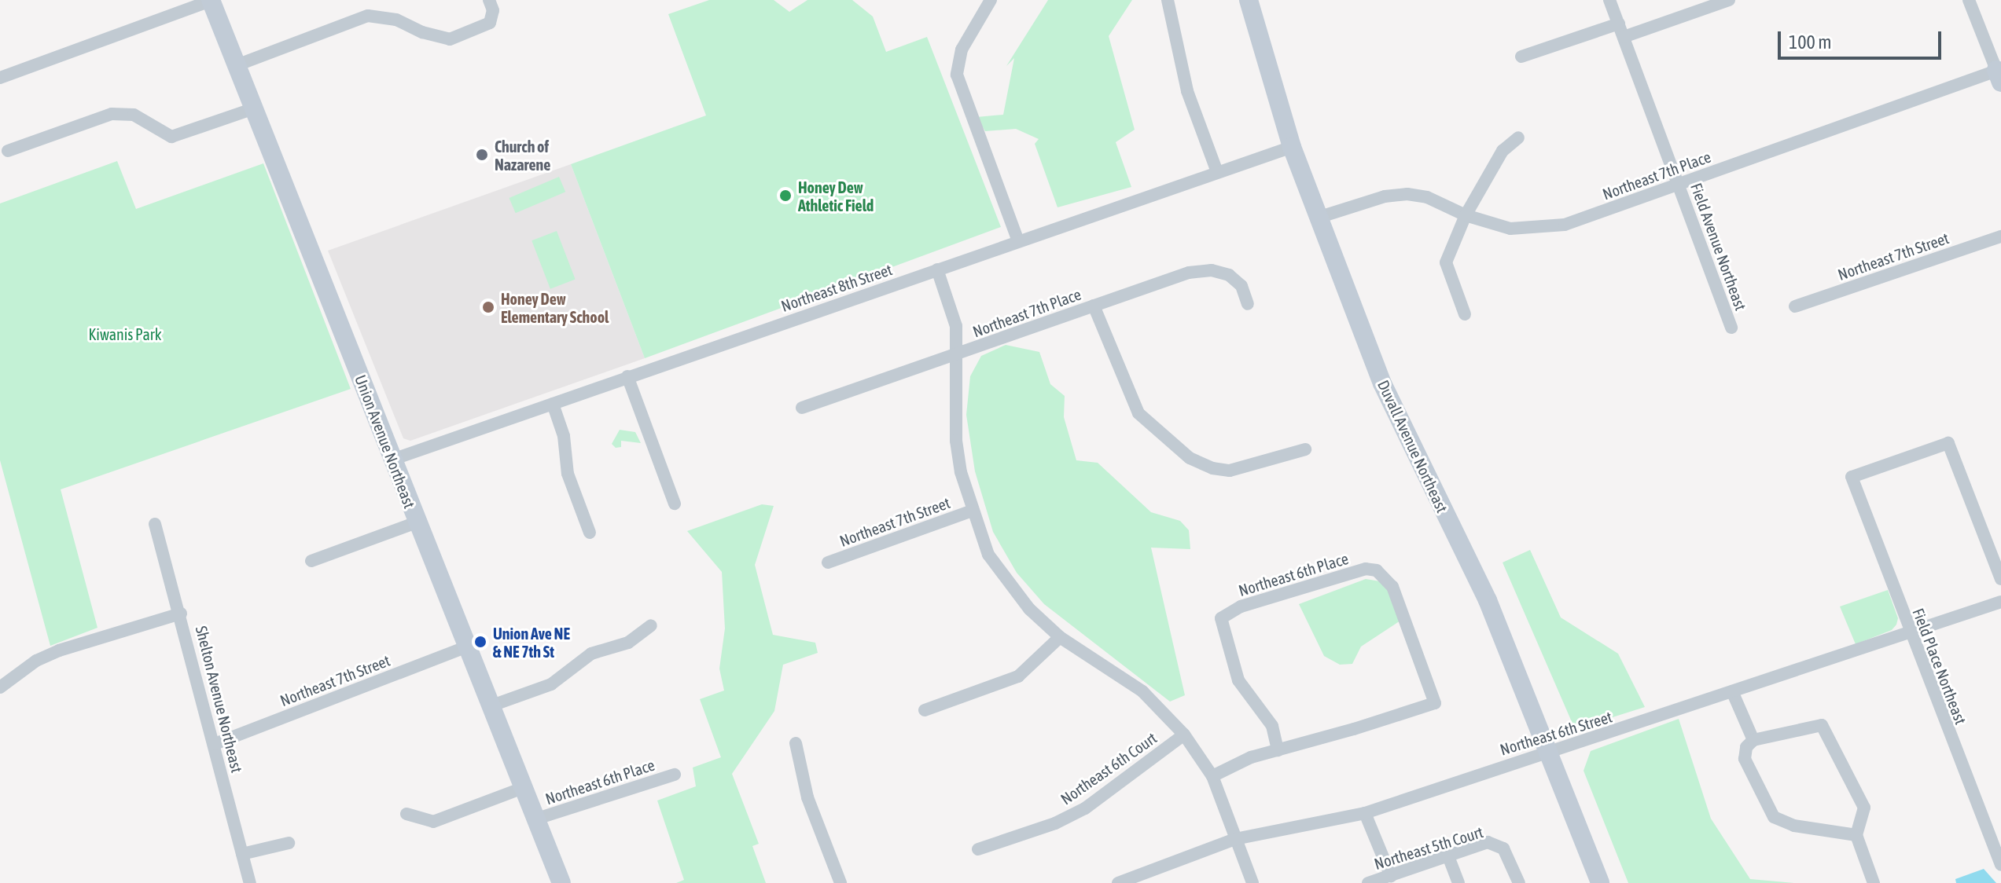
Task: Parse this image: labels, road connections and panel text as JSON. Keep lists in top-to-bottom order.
{
  "streets": {
    "street": [
      "Northeast 7th Place",
      "Field Avenue Northeast",
      "Northeast 7th Street",
      "Northeast 8th Street",
      "Union Avenue Northeast",
      "Duvall Avenue Northeast",
      "Northeast 6th Place",
      "Field Place Northeast",
      "Shelton Avenue Northeast",
      "Northeast 6th Street",
      "Northeast 6th Court",
      "Northeast 5th Court"
    ]
  },
  "crossings": [
    ["Northeast 7th Place", "Field Avenue Northeast"],
    ["Northeast 7th Place", "Duvall Avenue Northeast"],
    ["Northeast 7th Street", "Union Avenue Northeast"],
    ["Northeast 7th Street", "Shelton Avenue Northeast"],
    ["Northeast 8th Street", "Union Avenue Northeast"],
    ["Northeast 8th Street", "Duvall Avenue Northeast"],
    ["Union Avenue Northeast", "Northeast 6th Place"],
    ["Duvall Avenue Northeast", "Northeast 6th Street"],
    ["Field Place Northeast", "Northeast 6th Street"]
  ],
  "parks": ["Kiwanis Park"],
  "places": [
    "Church of Nazarene",
    "Honey Dew Athletic Field",
    "Honey Dew Elementary School",
    "Union Ave NE & NE 7th St"
  ],
  "scale_bar": "100 m"
}
